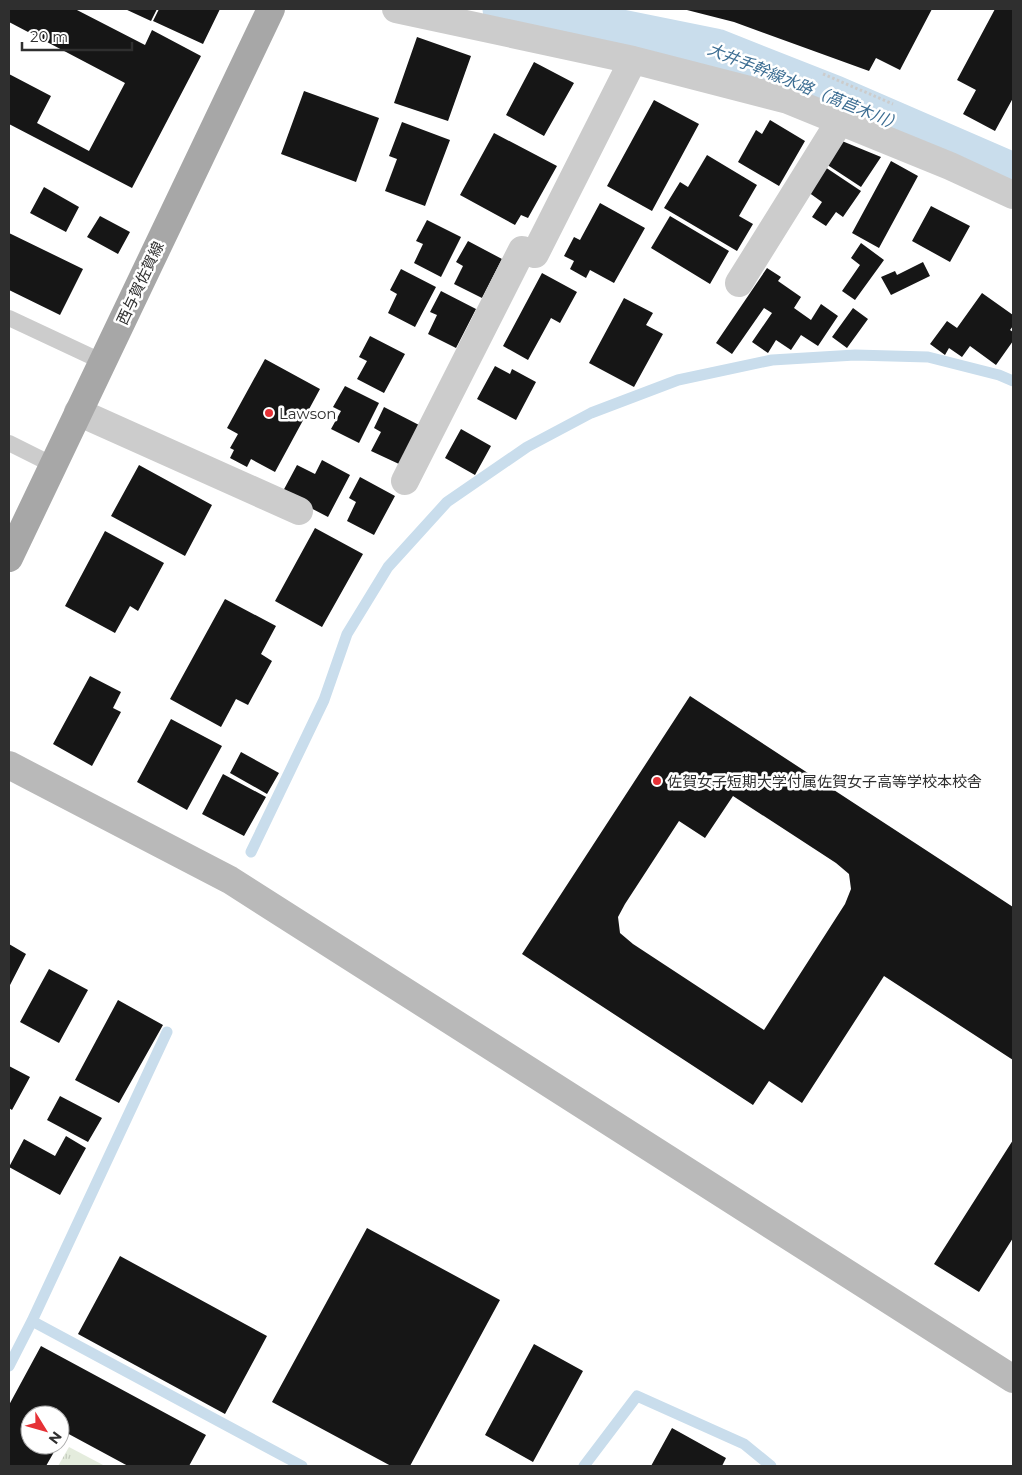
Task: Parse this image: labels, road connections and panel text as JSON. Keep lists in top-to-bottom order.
{
  "streets": {
    "main road": ["西与賀佐賀線"]
  },
  "water": ["大井手幹線水路（萵苣木川）"],
  "places": ["Lawson", "佐賀女子短期大学付属佐賀女子高等学校本校舎"],
  "scale_bar": "20 m",
  "north": "bottom right"
}
